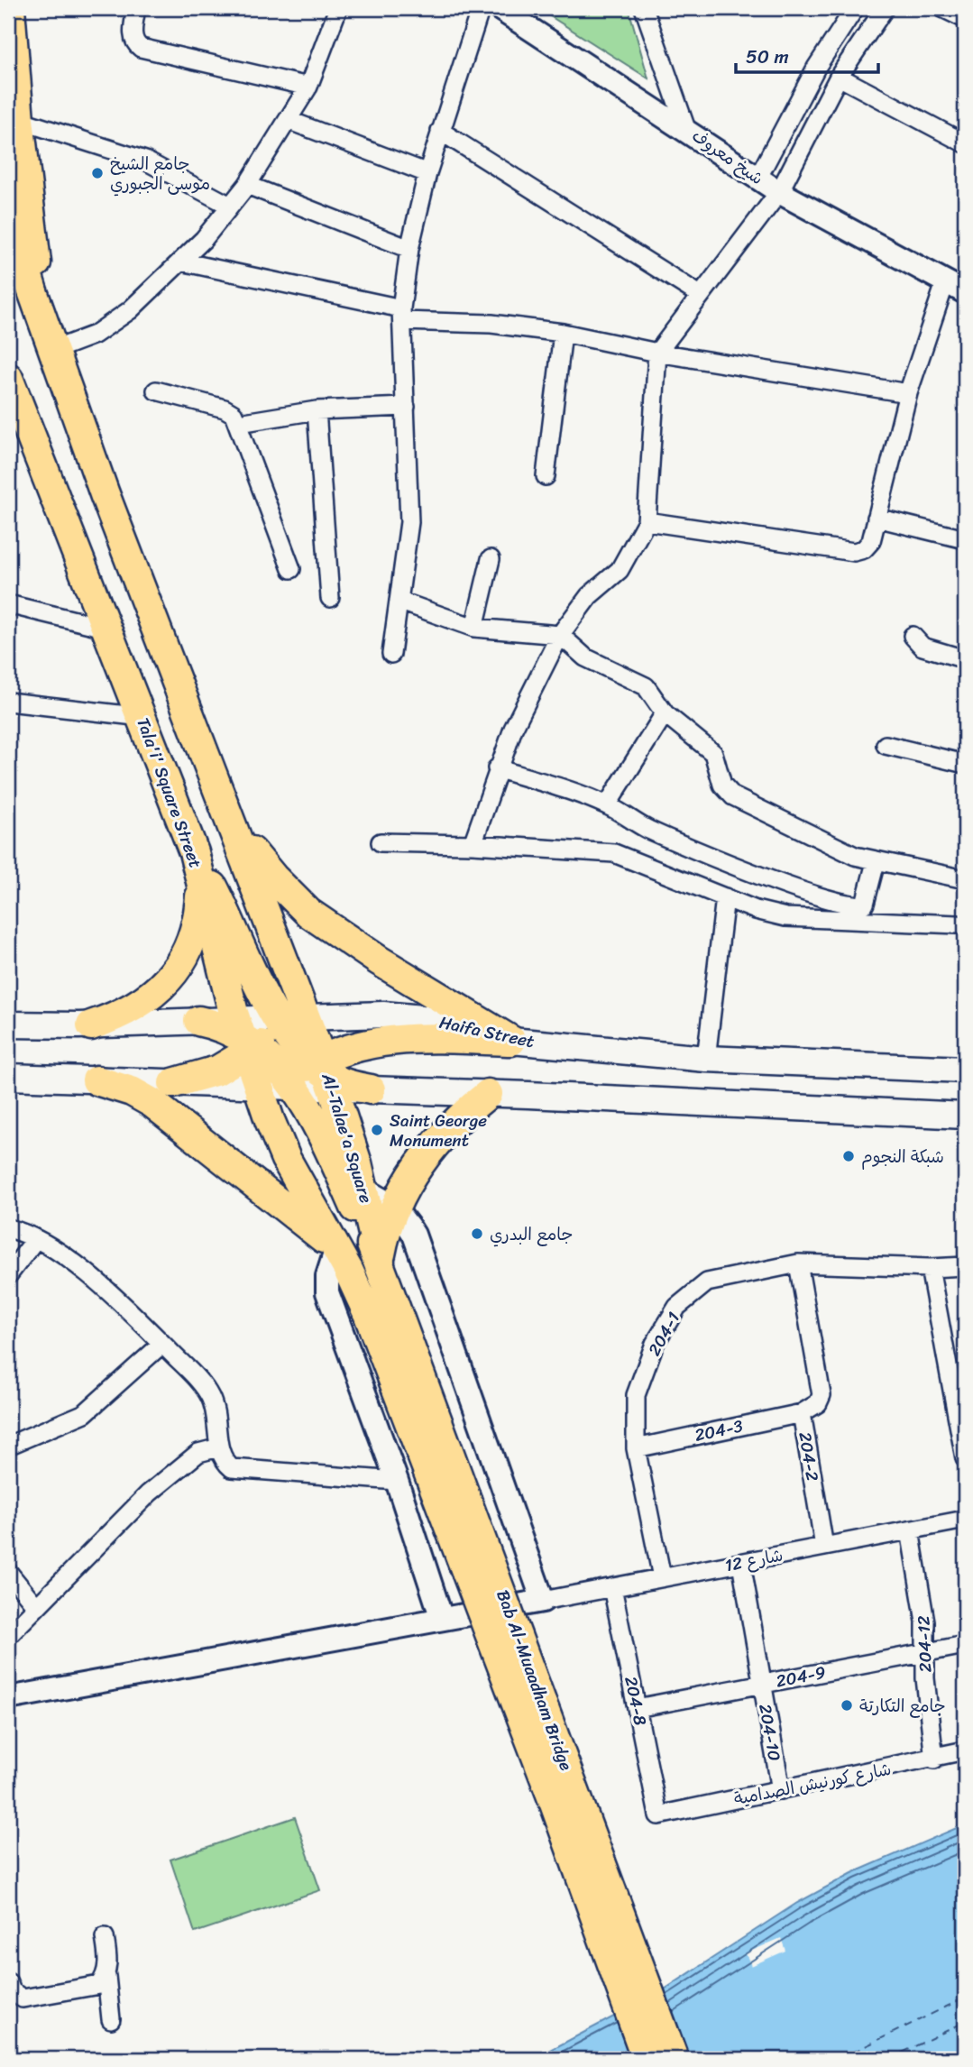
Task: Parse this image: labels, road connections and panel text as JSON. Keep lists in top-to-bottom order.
{
  "streets": {
    "main road": [
      "Tala'i' Square Street",
      "Haifa Street",
      "Al-Talae'a Square",
      "Bab Al-Muaadham Bridge"
    ],
    "street": [
      "شیخ معروف",
      "204-1",
      "204-3",
      "204-2",
      "شارع 12",
      "204-12",
      "204-9",
      "204-8",
      "204-10",
      "شارع كورنيش الصدامية"
    ]
  },
  "crossings": [
    ["Tala'i' Square Street", "Bab Al-Muaadham Bridge"],
    ["Haifa Street", "Al-Talae'a Square"],
    ["204-1", "204-3"],
    ["204-1", "204-2"],
    ["204-1", "شارع 12"],
    ["204-3", "204-2"],
    ["204-2", "شارع 12"],
    ["شارع 12", "204-12"],
    ["شارع 12", "204-8"],
    ["شارع 12", "204-10"],
    ["204-12", "204-9"],
    ["204-12", "شارع كورنيش الصدامية"],
    ["204-9", "204-8"],
    ["204-9", "204-10"],
    ["204-8", "شارع كورنيش الصدامية"],
    ["204-10", "شارع كورنيش الصدامية"]
  ],
  "places": [
    "جامع الشيخ موسى الجبوري",
    "Saint George Monument",
    "شبكة النجوم",
    "جامع البدري",
    "جامع التكارتة"
  ],
  "scale_bar": "50 m"
}
